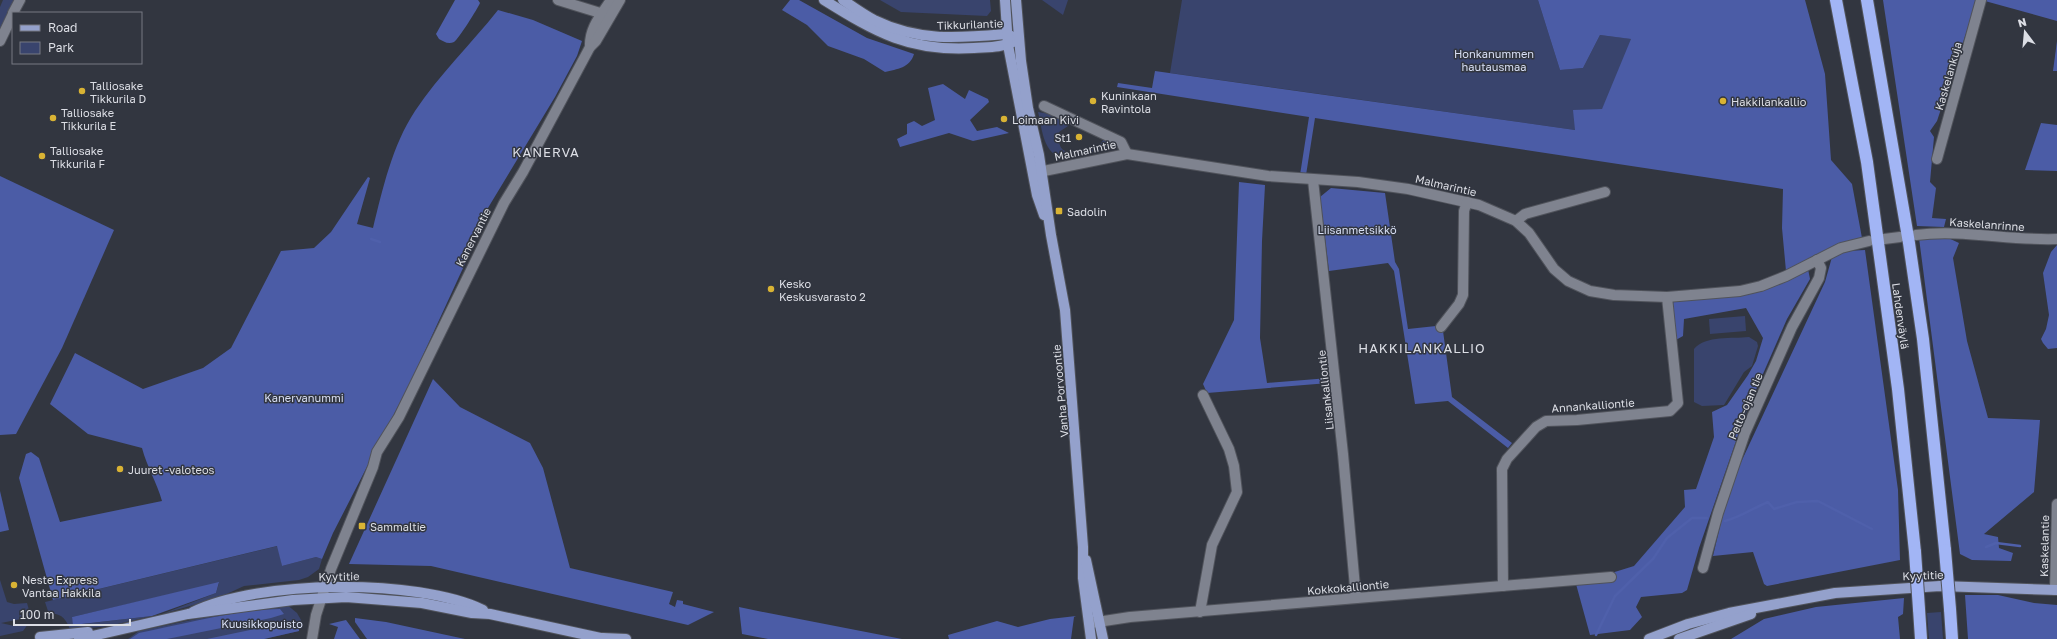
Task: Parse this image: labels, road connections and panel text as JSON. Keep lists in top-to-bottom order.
{
  "streets": {
    "highway": ["Lahdenväylä"],
    "main road": ["Tikkurilantie", "Vanha Porvoontie", "Kyytitie"],
    "street": [
      "Kaskelankuja",
      "Malmarintie",
      "Kaskelanrinne",
      "Kanervantie",
      "Liisankalliontie",
      "Annankalliontie",
      "Pelto-ojan tie",
      "Kaskelantie",
      "Kokkokalliontie"
    ]
  },
  "crossings": [
    ["Tikkurilantie", "Vanha Porvoontie"],
    ["Malmarintie", "Liisankalliontie"],
    ["Malmarintie", "Vanha Porvoontie"],
    ["Malmarintie", "Annankalliontie"],
    ["Malmarintie", "Pelto-ojan tie"],
    ["Kanervantie", "Kyytitie"],
    ["Liisankalliontie", "Kokkokalliontie"],
    ["Vanha Porvoontie", "Kokkokalliontie"],
    ["Annankalliontie", "Kokkokalliontie"],
    ["Kaskelantie", "Kyytitie"]
  ],
  "districts": ["KANERVA", "HAKKILANKALLIO"],
  "parks": [
    "Honkanummen hautausmaa",
    "Liisanmetsikkö",
    "Kanervanummi",
    "Kuusikkopuisto"
  ],
  "places": {
    "other": [
      "Talliosake Tikkurila D",
      "Kuninkaan Ravintola",
      "Hakkilankallio",
      "Talliosake Tikkurila E",
      "Loimaan Kivi",
      "St1",
      "Talliosake Tikkurila F",
      "Kesko Keskusvarasto 2",
      "Juuret -valoteos",
      "Neste Express Vantaa Hakkila"
    ],
    "transit": ["Sadolin", "Sammaltie"]
  },
  "legend": ["Road", "Park"],
  "scale_bar": "100 m",
  "north": "top"
}
